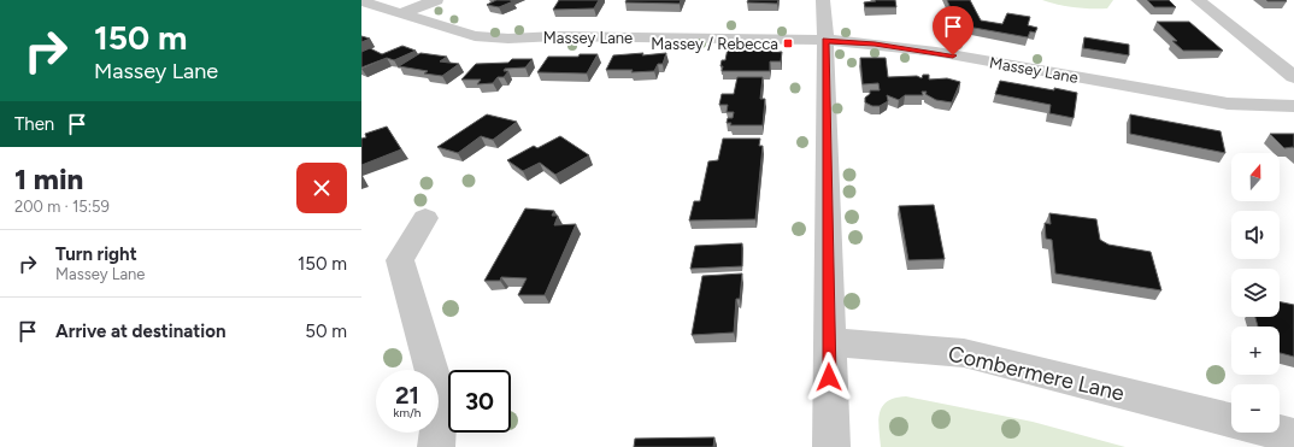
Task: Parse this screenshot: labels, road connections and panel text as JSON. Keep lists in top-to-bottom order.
{
  "streets": {
    "street": ["Massey Lane", "Combermere Lane"]
  },
  "places": {
    "transit": ["Massey / Rebecca"]
  },
  "north": "top",
  "page": {
    "turn": ["150 m", "Massey Lane"],
    "then": "Then",
    "heading": ["1 min", "200 m · 15:59"],
    "map_buttons": ["+", "−"],
    "list": [
      {
        "name": "Turn right",
        "note": "Massey Lane",
        "value": "150 m"
      },
      {
        "name": "Arrive at destination",
        "value": "50 m"
      }
    ],
    "speed": "21 km/h",
    "limit": "30"
  }
}
